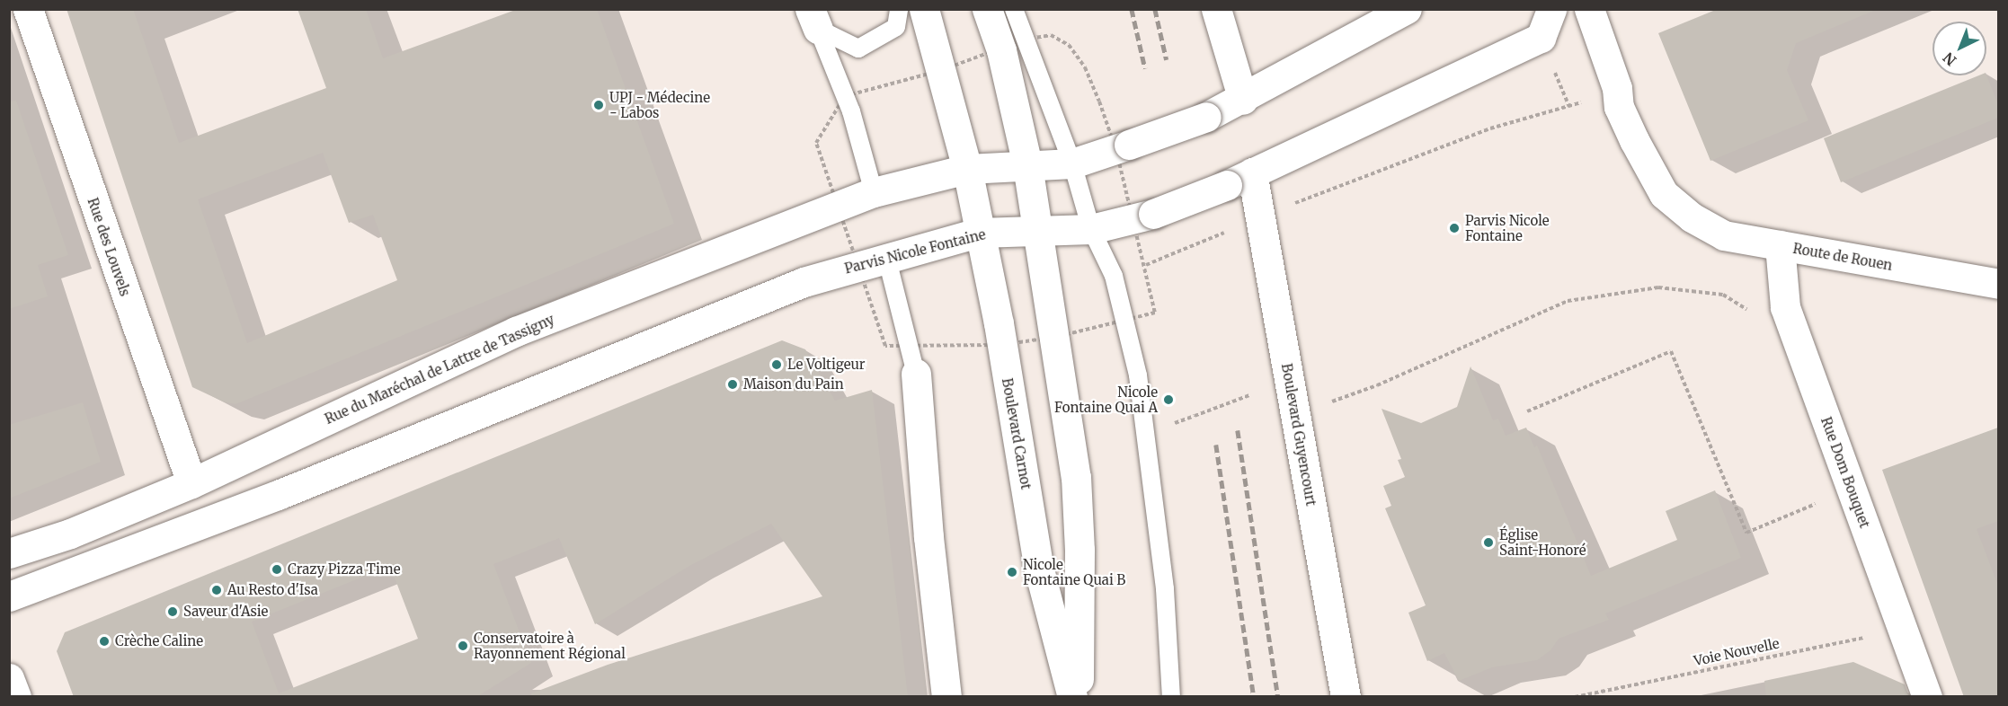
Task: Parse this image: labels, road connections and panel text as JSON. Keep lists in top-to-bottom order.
{
  "streets": {
    "main road": [
      "Rue des Louvels",
      "Parvis Nicole Fontaine",
      "Route de Rouen",
      "Rue du Maréchal de Lattre de Tassigny",
      "Boulevard Carnot",
      "Boulevard Guyencourt",
      "Rue Dom Bouquet"
    ],
    "path": ["Voie Nouvelle"]
  },
  "crossings": [
    ["Rue des Louvels", "Rue du Maréchal de Lattre de Tassigny"],
    ["Parvis Nicole Fontaine", "Boulevard Carnot"],
    ["Parvis Nicole Fontaine", "Boulevard Guyencourt"],
    ["Route de Rouen", "Rue Dom Bouquet"],
    ["Rue du Maréchal de Lattre de Tassigny", "Boulevard Carnot"],
    ["Rue Dom Bouquet", "Voie Nouvelle"]
  ],
  "places": [
    "UPJ - Médecine - Labos",
    "Parvis Nicole Fontaine",
    "Le Voltigeur",
    "Maison du Pain",
    "Nicole Fontaine Quai A",
    "Église Saint-Honoré",
    "Crazy Pizza Time",
    "Nicole Fontaine Quai B",
    "Au Resto d'Isa",
    "Saveur d'Asie",
    "Crèche Caline",
    "Conservatoire à Rayonnement Régional"
  ],
  "north": "bottom left"
}
